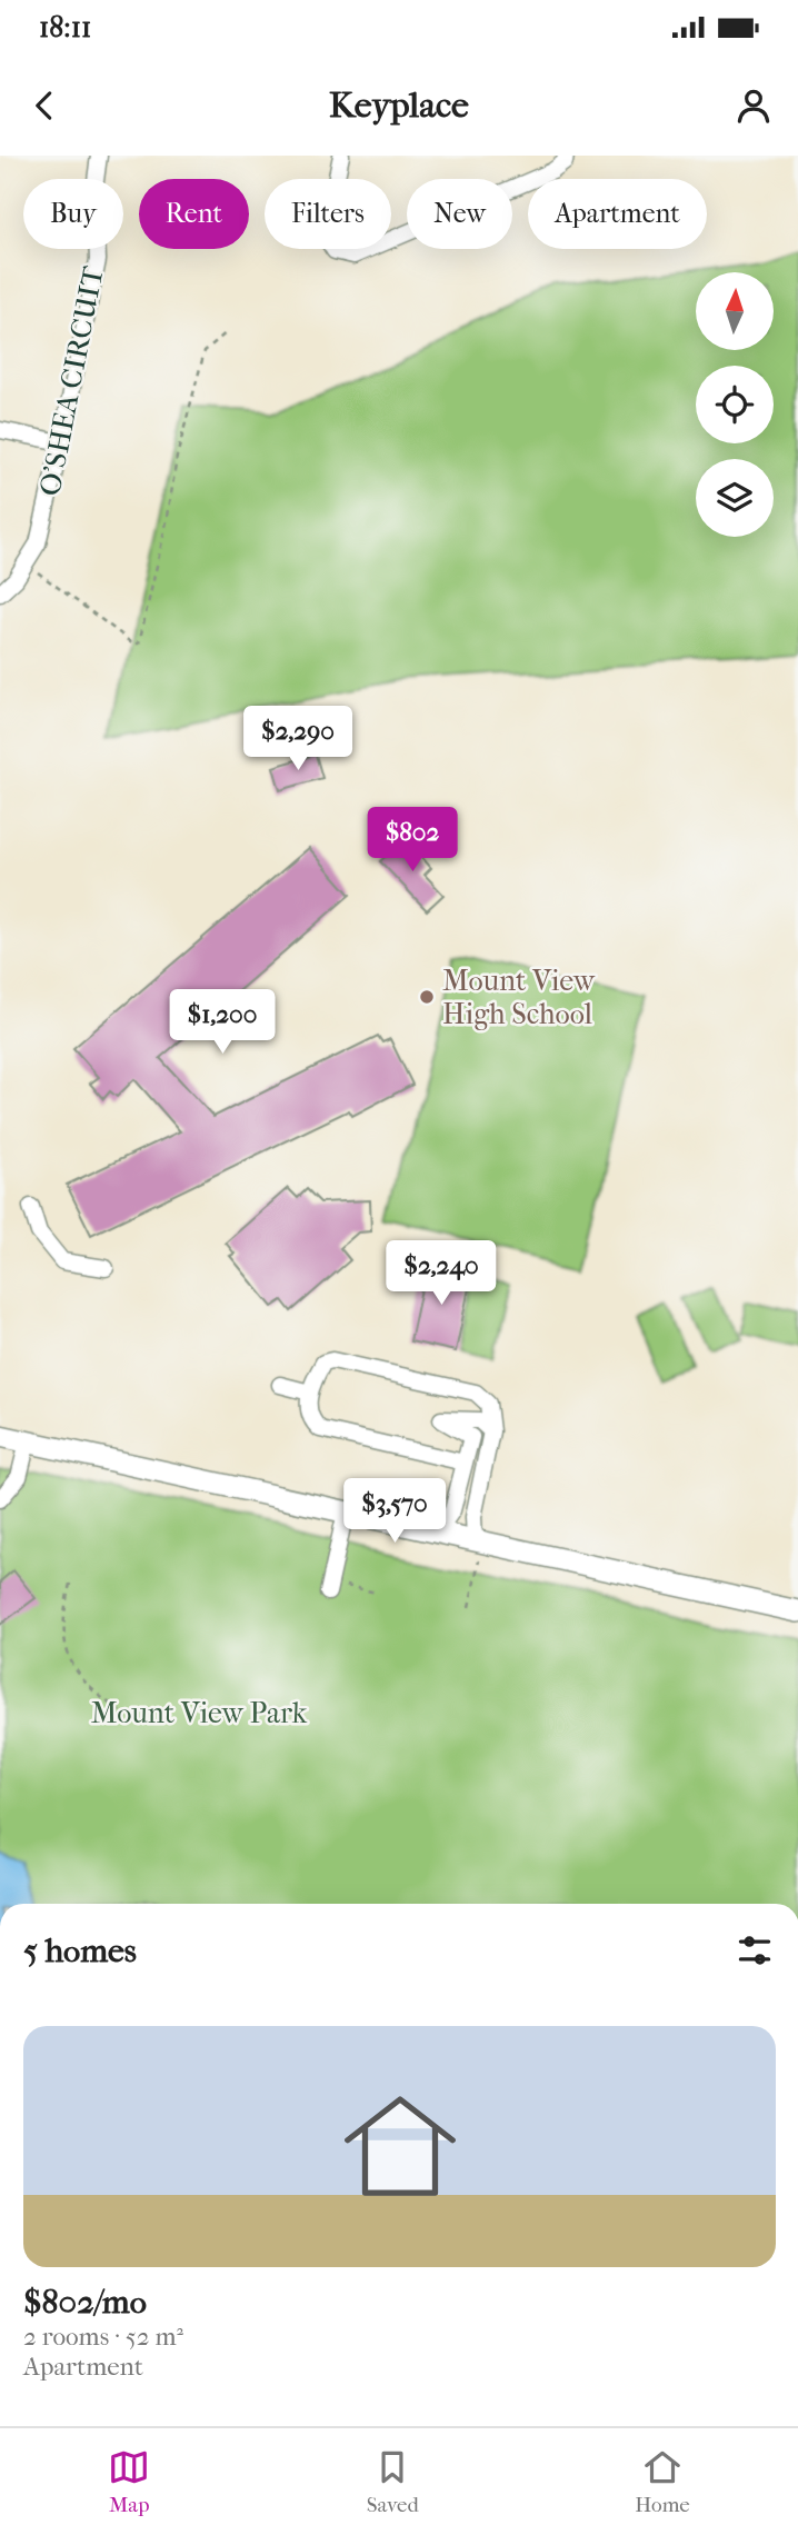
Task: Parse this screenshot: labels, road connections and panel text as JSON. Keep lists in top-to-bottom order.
{
  "streets": {
    "street": ["O'SHEA CIRCUIT"]
  },
  "parks": ["Mount View Park"],
  "places": ["Mount View High School"],
  "north": "top",
  "page": {
    "status": "18:11",
    "header": "Keyplace",
    "chip": [
      "Buy",
      "Rent",
      "Filters",
      "New",
      "Apartment"
    ],
    "price": [
      "$2,290",
      "$802",
      "$1,200",
      "$2,240",
      "$3,570"
    ],
    "heading": "5 homes",
    "list": [
      {
        "name": "$802/mo",
        "note": "2 rooms · 52 m² · Apartment"
      }
    ],
    "tabs": ["Map", "Saved", "Home"]
  }
}
